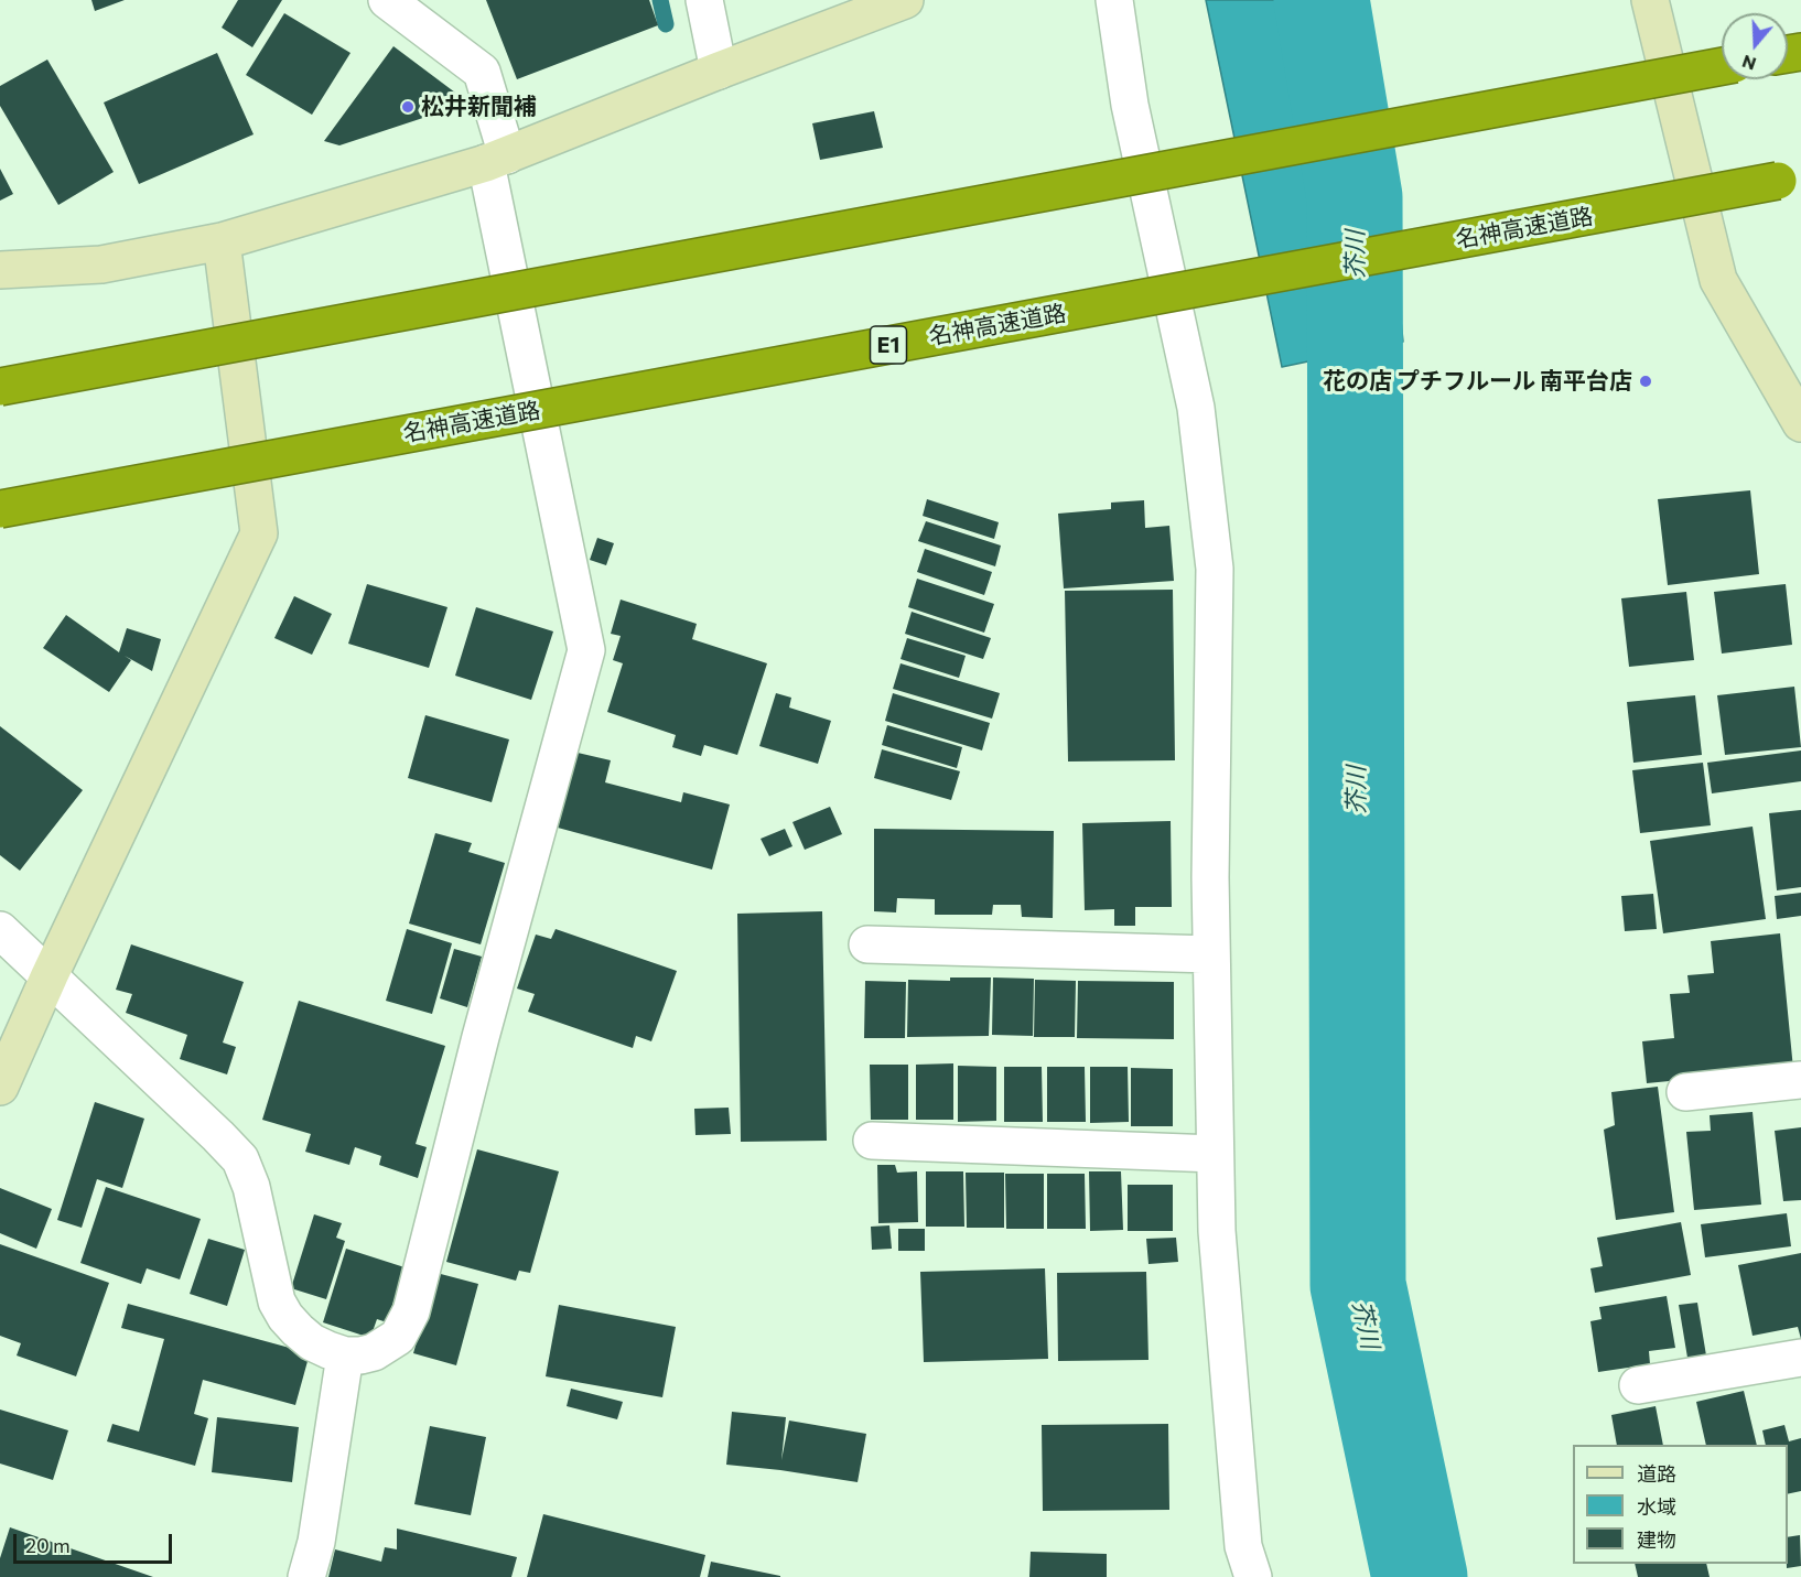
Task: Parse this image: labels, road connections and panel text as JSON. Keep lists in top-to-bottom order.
{
  "streets": {
    "highway": ["名神高速道路", "E1"]
  },
  "water": ["芥川"],
  "places": ["松井新聞補", "花の店 プチフルール 南平台店"],
  "legend": ["道路", "水域", "建物"],
  "scale_bar": "20 m",
  "north": "bottom"
}
